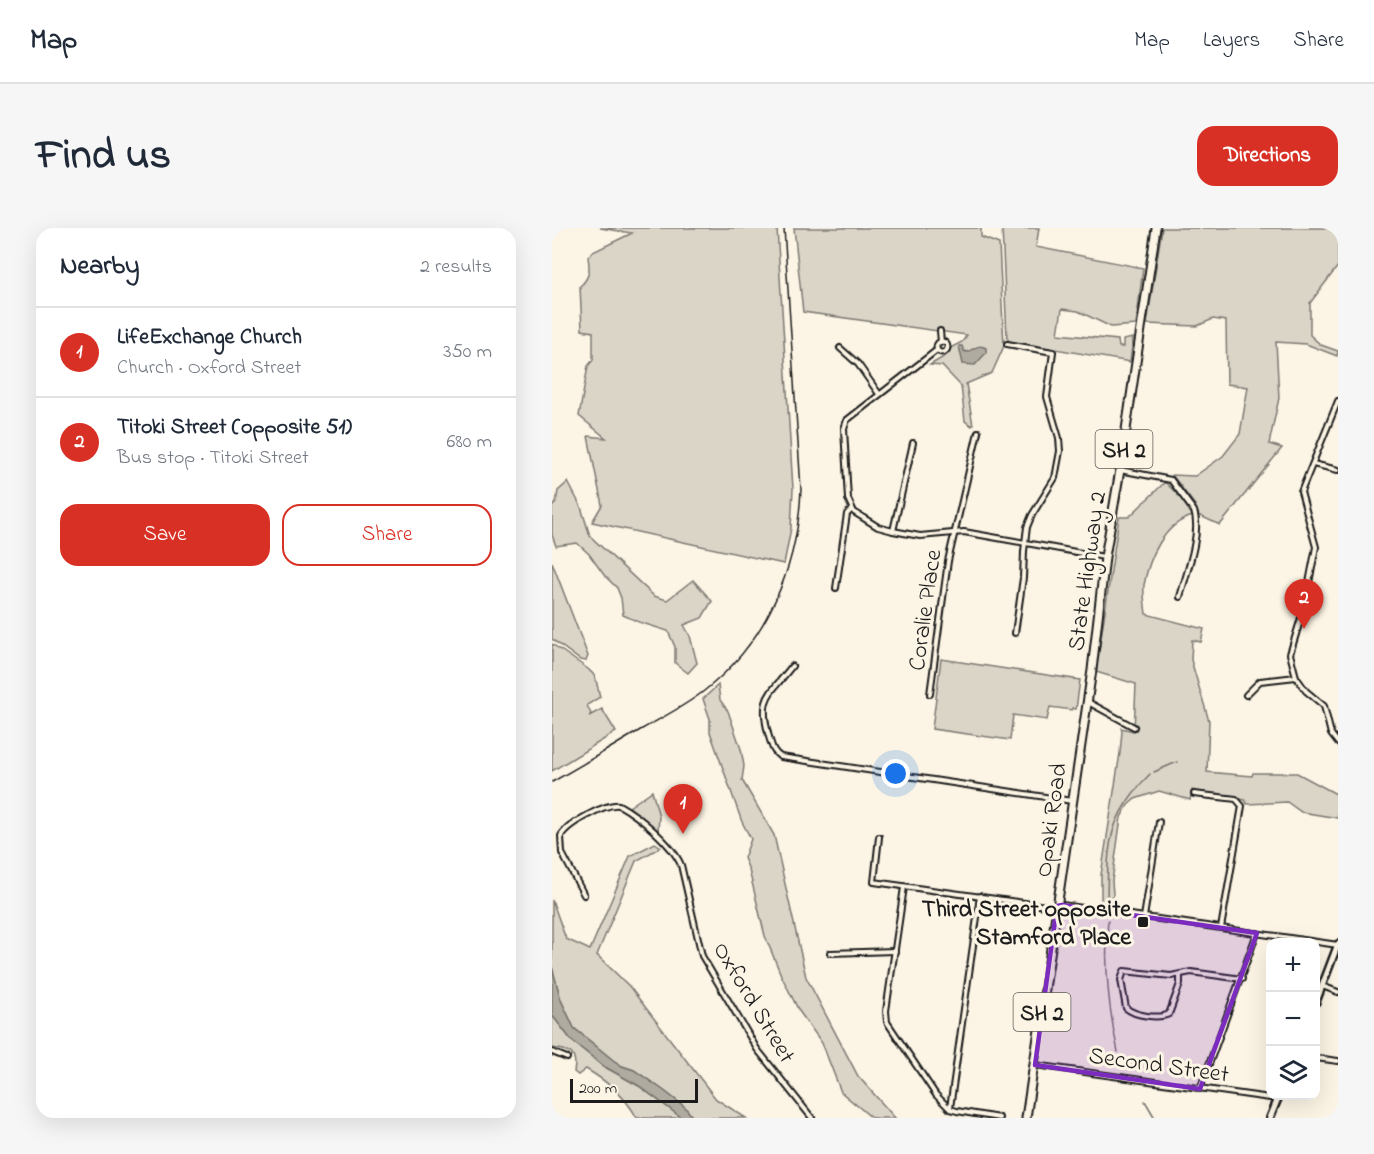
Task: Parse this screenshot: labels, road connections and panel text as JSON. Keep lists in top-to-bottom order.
{
  "streets": {
    "highway": ["SH 2", "State Highway 2", "Opaki Road"],
    "street": ["Coralie Place", "Oxford Street", "Second Street"]
  },
  "crossings": [
    ["State Highway 2", "Opaki Road"],
    ["Opaki Road", "Second Street"]
  ],
  "places": {
    "transit": ["Third Street opposite Stamford Place"]
  },
  "scale_bar": "200 m",
  "page": {
    "header": "Map",
    "nav": ["Map", "Layers", "Share"],
    "title": "Find us",
    "buttons": [
      "Directions",
      ["Save", "Share"]
    ],
    "heading": ["Nearby", "2 results"],
    "list": [
      {
        "mark": "1",
        "name": "LifeExchange Church",
        "note": "Church · Oxford Street",
        "value": "350 m"
      },
      {
        "mark": "2",
        "name": "Titoki Street (opposite 51)",
        "note": "Bus stop · Titoki Street",
        "value": "680 m"
      }
    ],
    "pins": ["2", "1"],
    "map_buttons": ["+", "−"],
    "scale": "200 m"
  }
}
